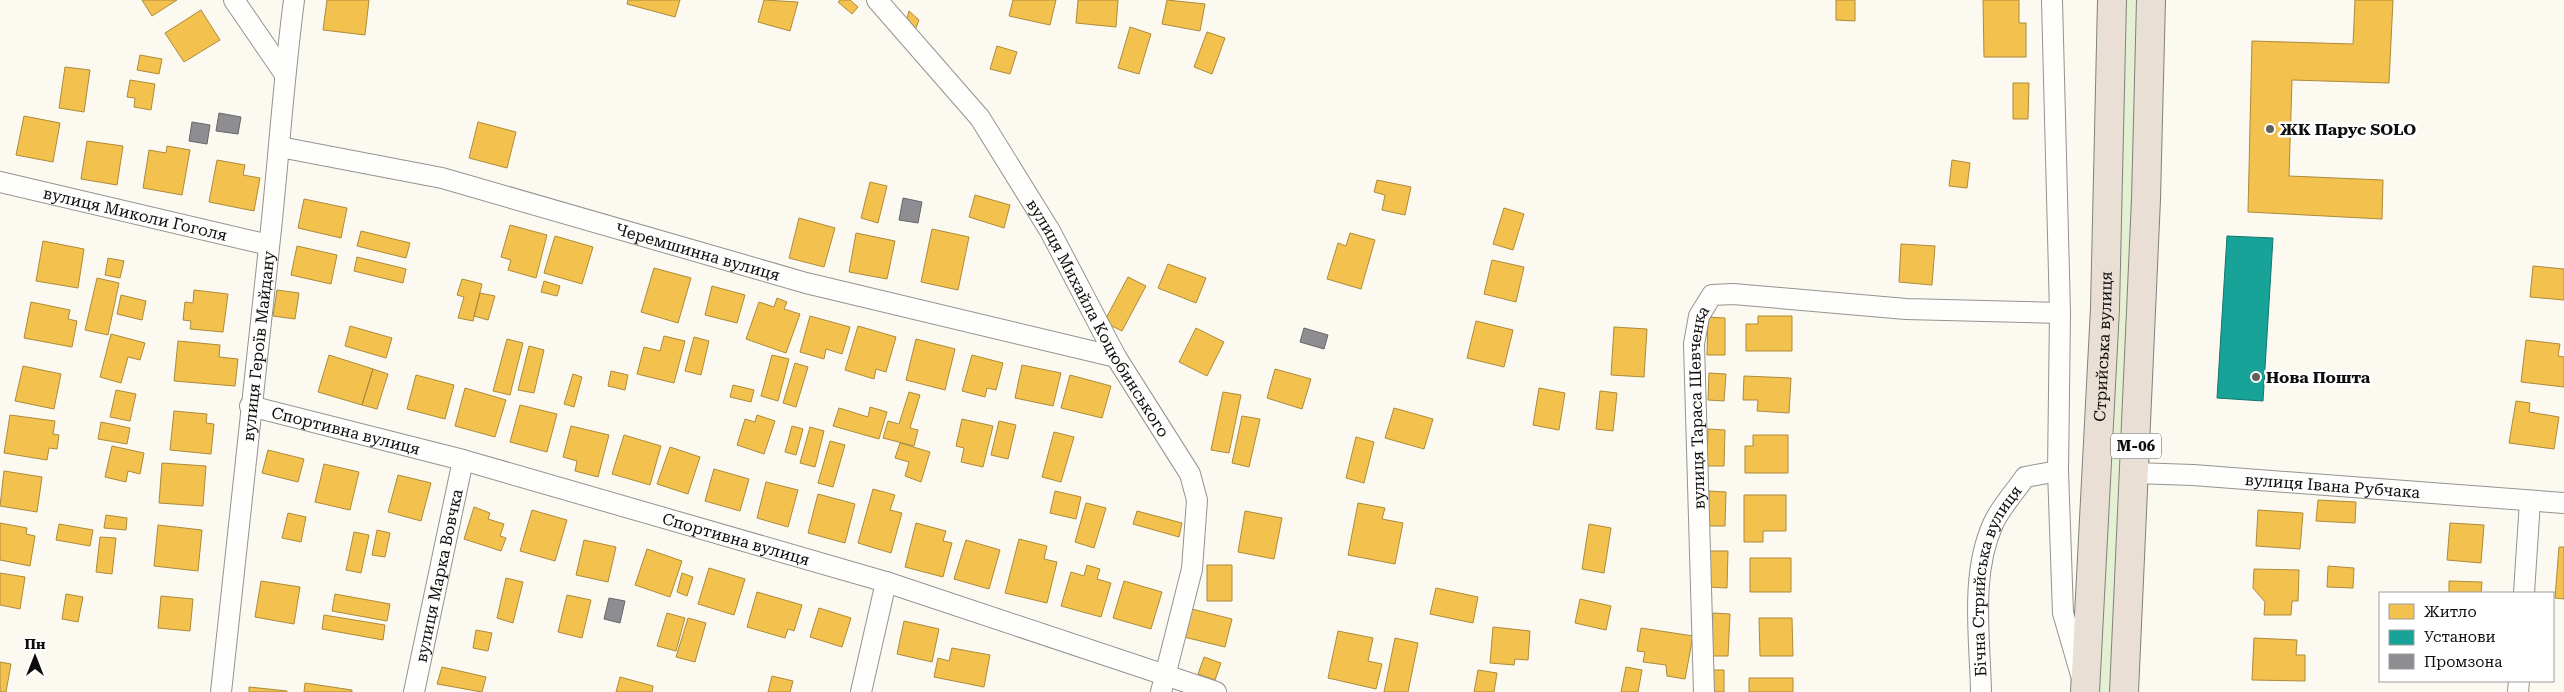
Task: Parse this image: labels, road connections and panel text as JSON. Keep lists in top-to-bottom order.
{
  "streets": {
    "highway": ["Стрийська вулиця", "М-06"],
    "street": [
      "вулиця Миколи Гоголя",
      "Черемшинна вулиця",
      "вулиця Михайла Коцюбинського",
      "вулиця Героїв Майдану",
      "вулиця Тараса Шевченка",
      "Спортивна вулиця",
      "вулиця Івана Рубчака",
      "вулиця Марка Вовчка",
      "Бічна Стрийська вулиця"
    ]
  },
  "crossings": [
    ["вулиця Миколи Гоголя", "вулиця Героїв Майдану"],
    ["Черемшинна вулиця", "вулиця Михайла Коцюбинського"],
    ["Черемшинна вулиця", "вулиця Героїв Майдану"],
    ["вулиця Михайла Коцюбинського", "Спортивна вулиця"],
    ["вулиця Героїв Майдану", "Спортивна вулиця"],
    ["Спортивна вулиця", "вулиця Марка Вовчка"],
    ["М-06", "вулиця Івана Рубчака"]
  ],
  "places": ["ЖК Парус SOLO", "Нова Пошта"],
  "legend": ["Житло", "Установи", "Промзона"],
  "north": "top"
}
